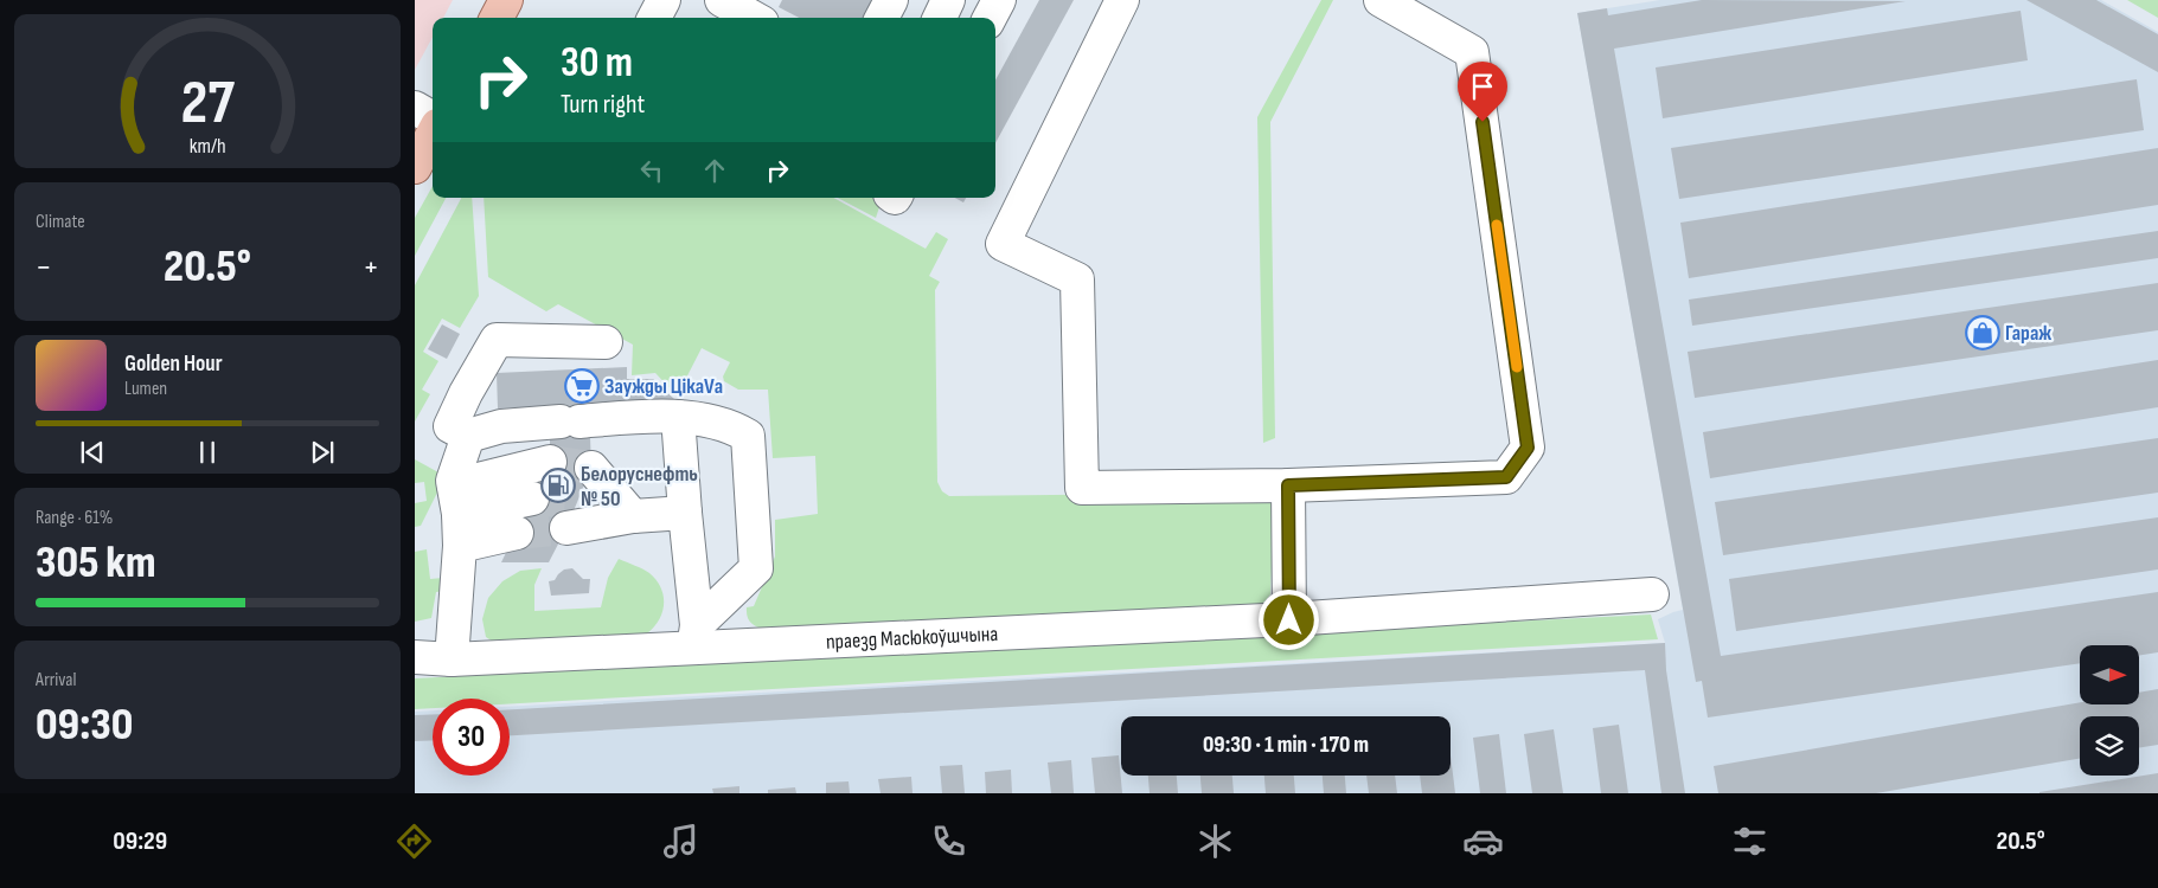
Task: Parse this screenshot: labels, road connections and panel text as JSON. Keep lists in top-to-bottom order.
{
  "streets": {
    "street": ["праезд Масюкоўшчына"]
  },
  "places": {
    "shop": ["Гараж"],
    "supermarket": ["Заужды ЦікаVа"],
    "fuel station": ["Белоруснефть № 50"]
  },
  "north": "right",
  "page": {
    "turn": ["30 m", "Turn right"],
    "tile": [
      "Climate",
      ["Range · 61%", "305 km"],
      ["Arrival", "09:30"]
    ],
    "heat": ["−", "20.5°", "+"],
    "song": ["Golden Hour", "Lumen"],
    "limit": "30",
    "trip": "09:30 · 1 min · 170 m",
    "tabs": ["09:29", "20.5°"],
    "gauge": ["27", "km/h"]
  }
}
